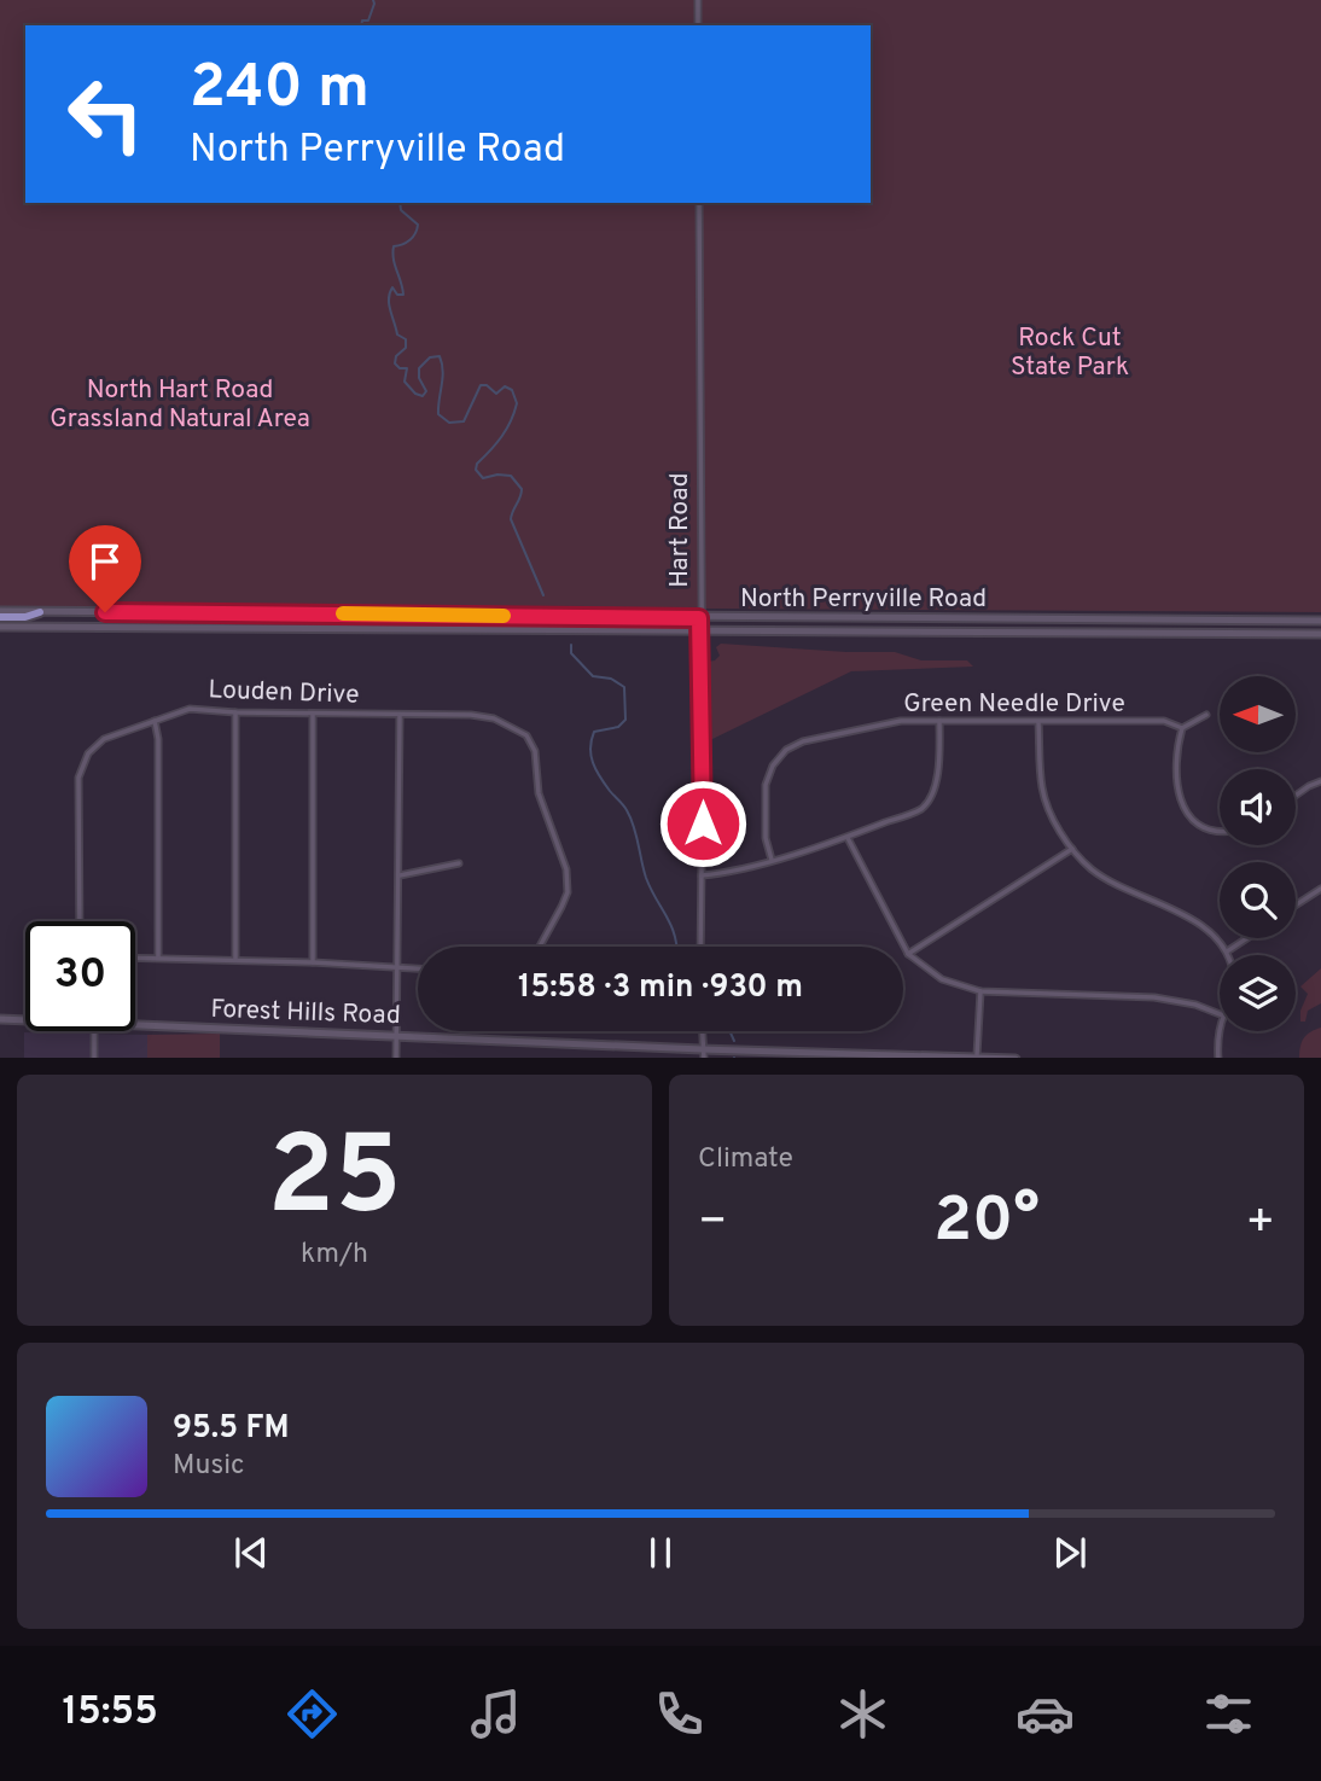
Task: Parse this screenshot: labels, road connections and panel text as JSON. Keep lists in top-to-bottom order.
{
  "streets": {
    "main road": ["North Perryville Road", "Forest Hills Road"],
    "street": ["Hart Road", "Louden Drive", "Green Needle Drive"]
  },
  "crossings": [
    ["Hart Road", "North Perryville Road"]
  ],
  "parks": ["Rock Cut State Park", "North Hart Road Grassland Natural Area"],
  "north": "left",
  "page": {
    "turn": ["240 m", "North Perryville Road"],
    "limit": "30",
    "trip": "15:58 · 3 min · 930 m",
    "tile": [
      ["25", "km/h"],
      "Climate"
    ],
    "heat": ["−", "20°", "+"],
    "song": ["95.5 FM", "Music"],
    "tabs": "15:55"
  }
}
